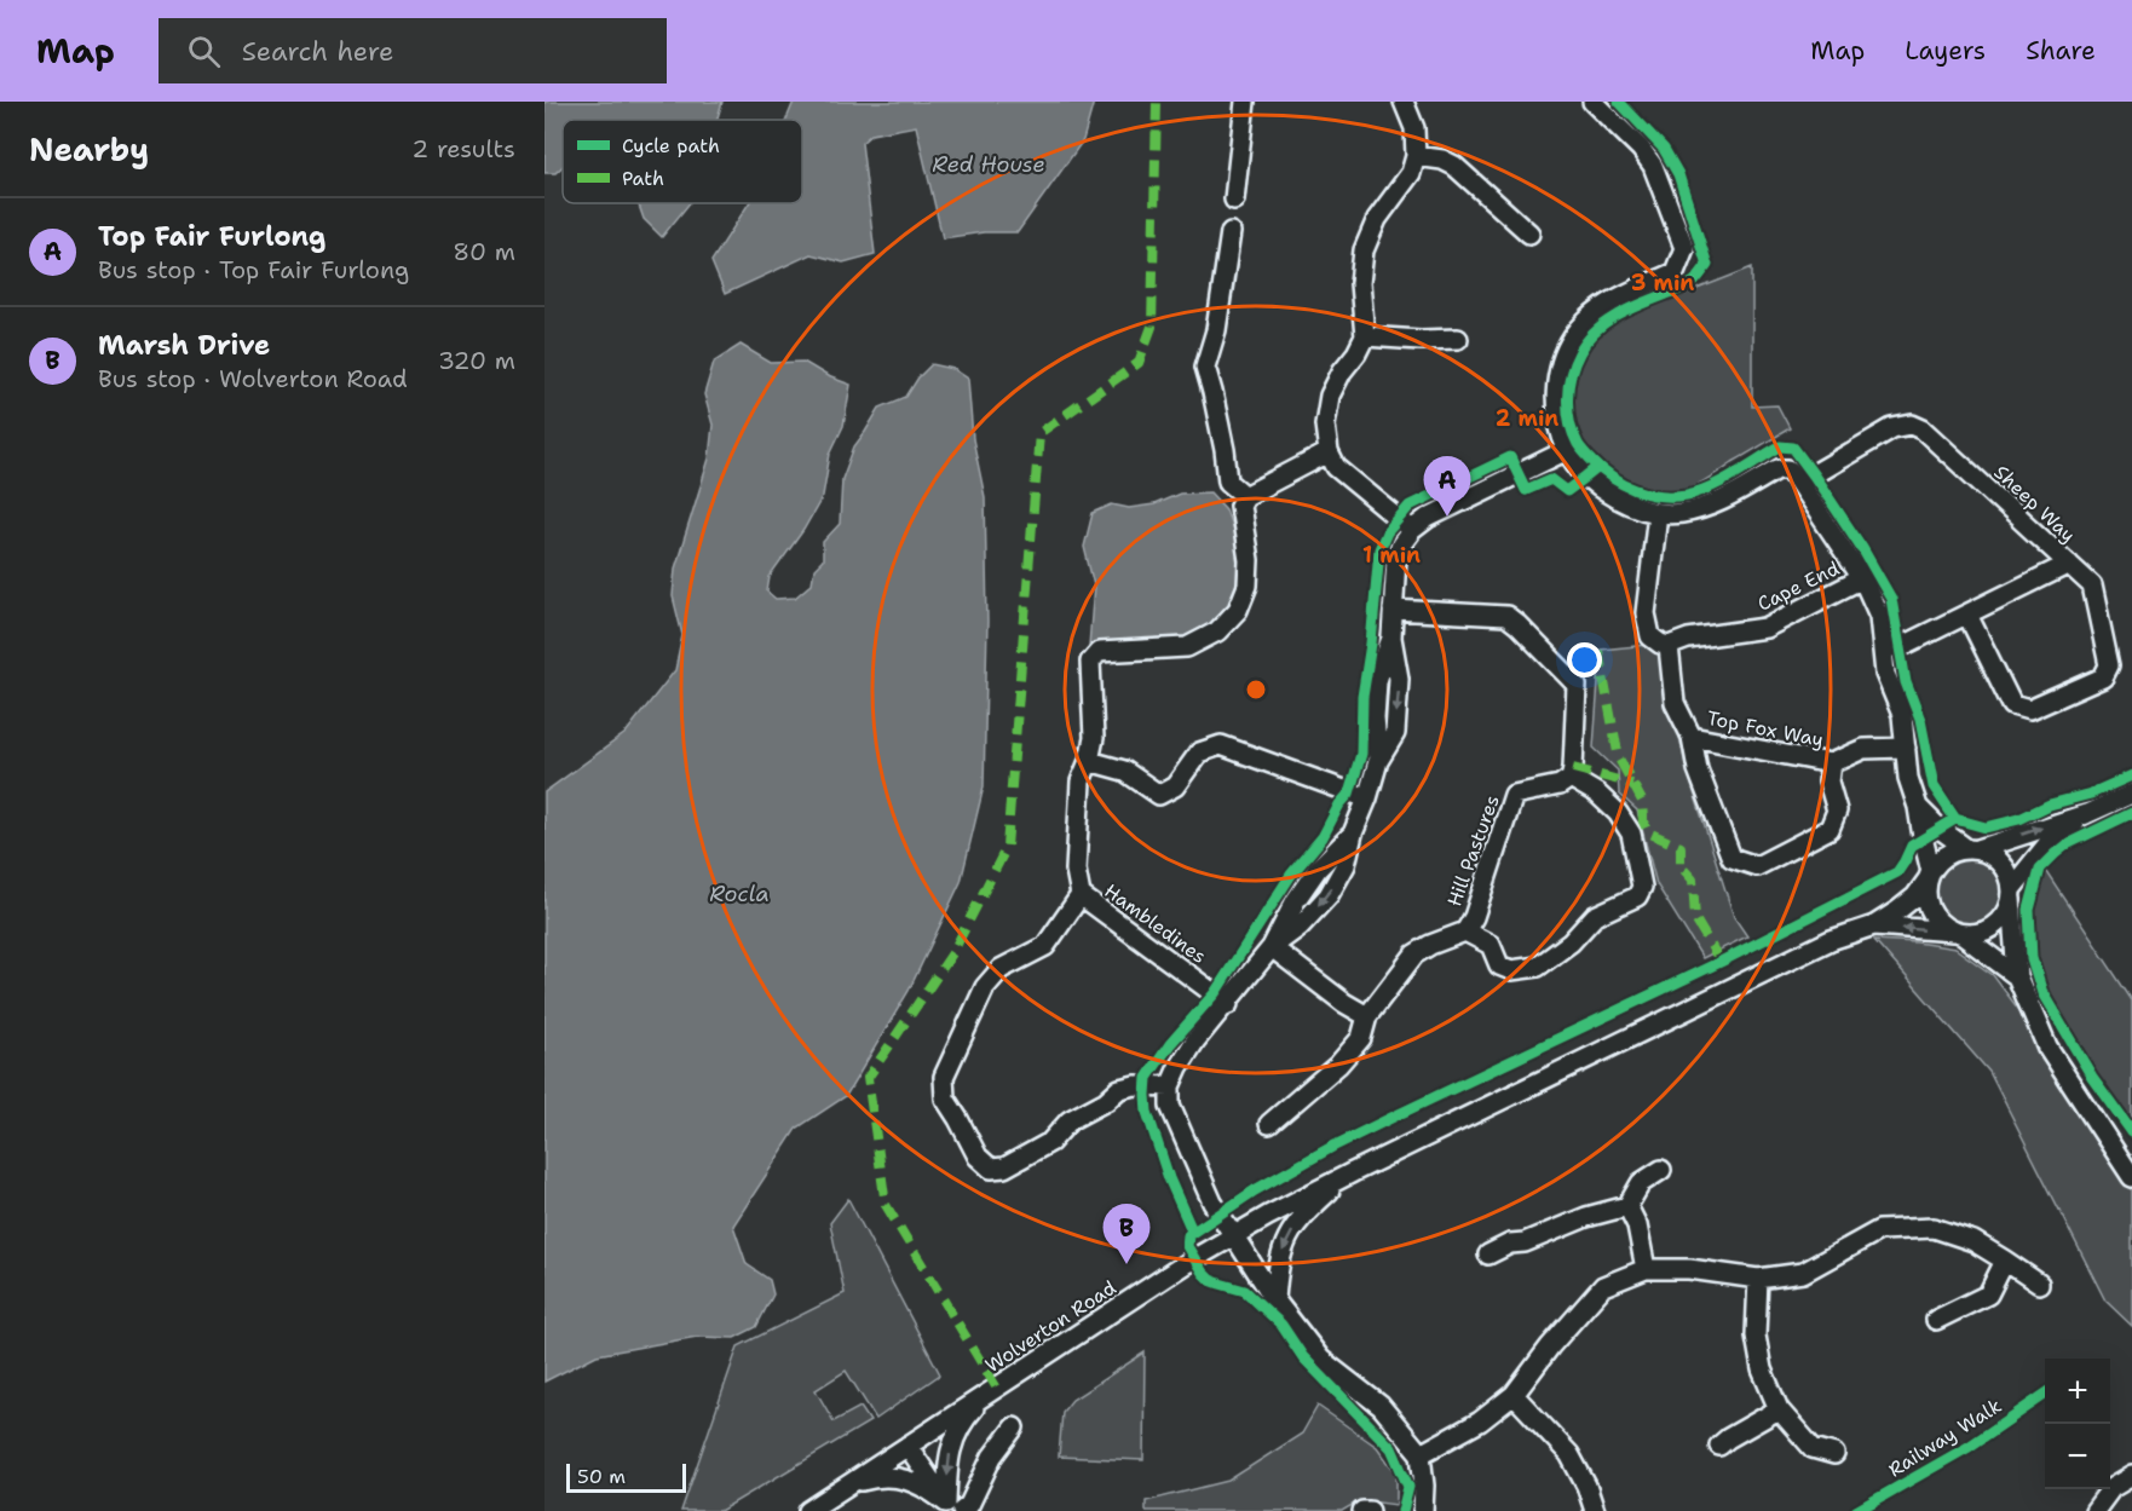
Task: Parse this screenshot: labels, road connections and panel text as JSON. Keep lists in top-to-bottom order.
{
  "streets": {
    "street": [
      "Sheep Way",
      "Cape End",
      "Top Fox Way",
      "Hill Pastures",
      "Hambledines",
      "Wolverton Road"
    ],
    "cycle path": ["Railway Walk"]
  },
  "water": ["Red House", "Rocla"],
  "legend": ["Cycle path", "Path"],
  "scale_bar": "50 m",
  "page": {
    "header": "Map",
    "search": "Search here",
    "nav": ["Map", "Layers", "Share"],
    "heading": ["Nearby", "2 results"],
    "list": [
      {
        "mark": "A",
        "name": "Top Fair Furlong",
        "note": "Bus stop · Top Fair Furlong",
        "value": "80 m"
      },
      {
        "mark": "B",
        "name": "Marsh Drive",
        "note": "Bus stop · Wolverton Road",
        "value": "320 m"
      }
    ],
    "pins": ["A", "B"],
    "map_buttons": ["+", "−"],
    "scale": "50 m"
  },
  "rings": ["3 min", "2 min", "1 min"]
}
